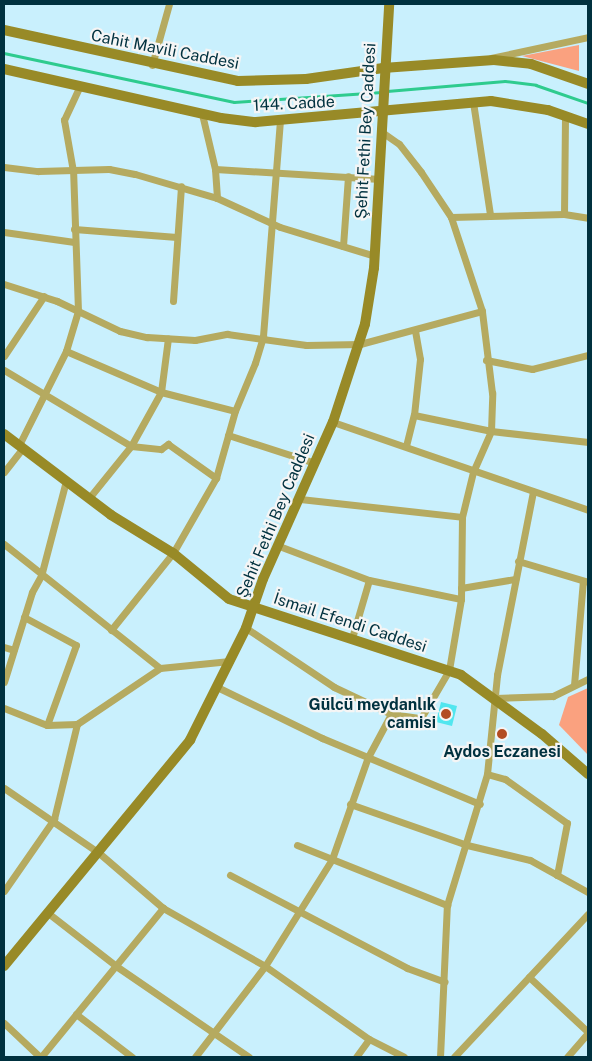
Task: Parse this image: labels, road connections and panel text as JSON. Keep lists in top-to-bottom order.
{
  "streets": {
    "street": [
      "Cahit Mavili Caddesi",
      "144. Cadde",
      "Şehit Fethi Bey Caddesi",
      "İsmail Efendi Caddesi"
    ]
  },
  "crossings": [
    ["Cahit Mavili Caddesi", "Şehit Fethi Bey Caddesi"],
    ["144. Cadde", "Şehit Fethi Bey Caddesi"],
    ["Şehit Fethi Bey Caddesi", "İsmail Efendi Caddesi"]
  ],
  "places": ["Gülcü meydanlık camisi", "Aydos Eczanesi"]
}
